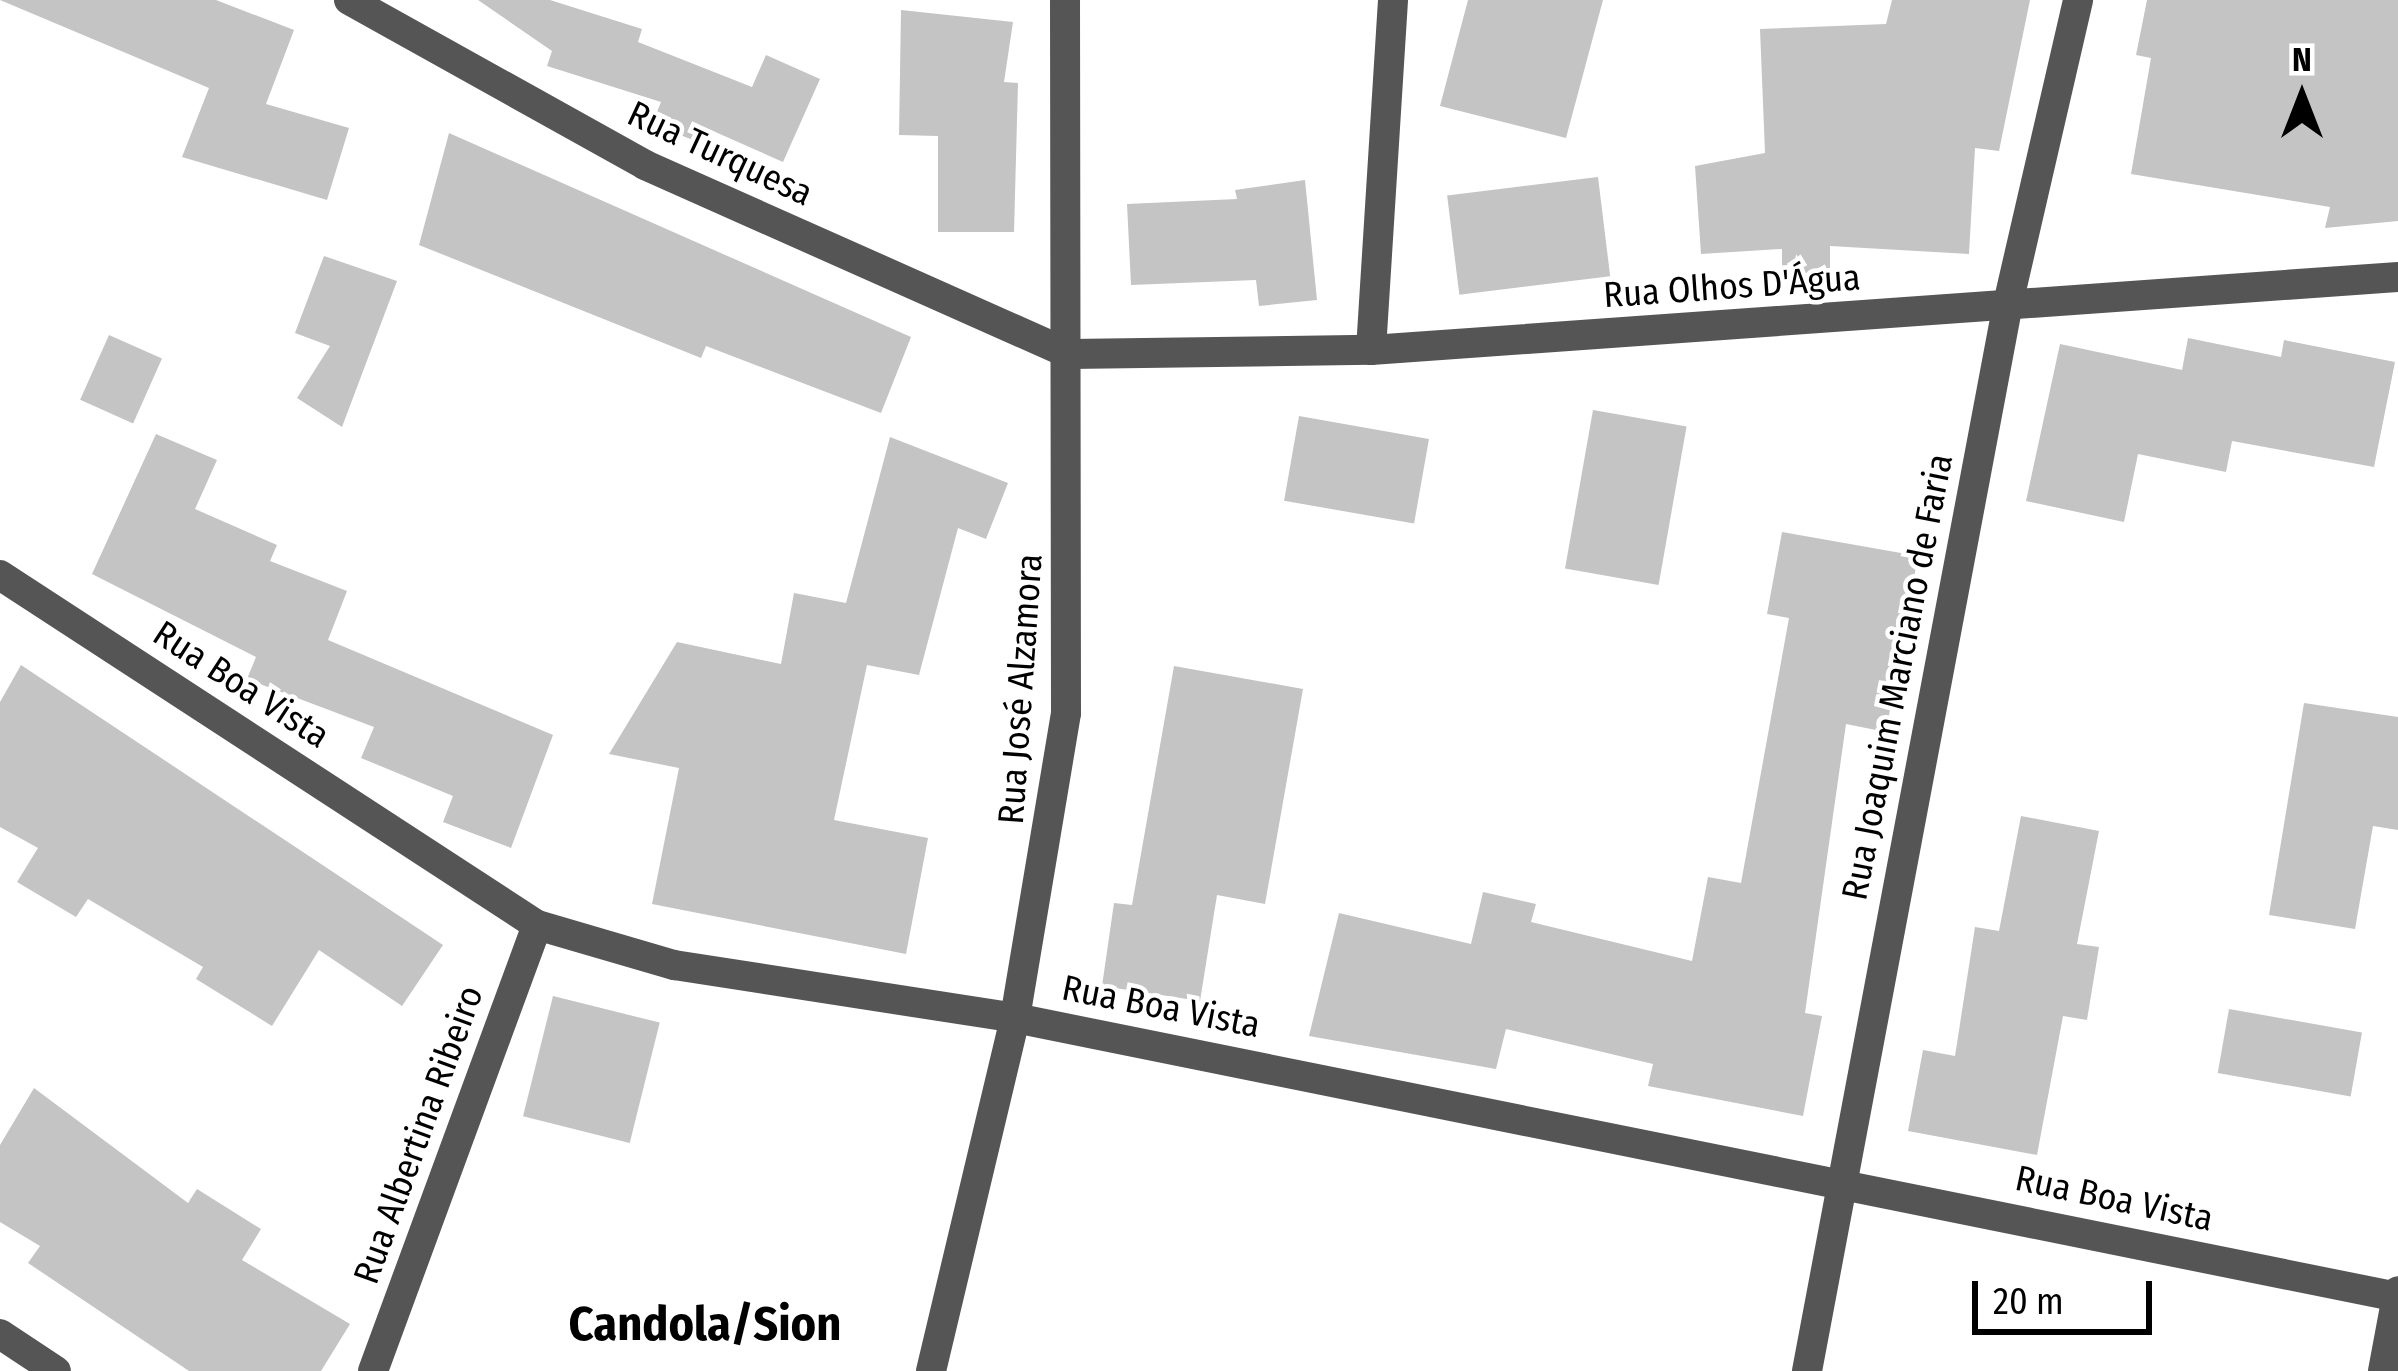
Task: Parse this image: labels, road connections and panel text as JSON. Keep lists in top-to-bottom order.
{
  "streets": {
    "street": [
      "Rua Turquesa",
      "Rua Olhos D'Água",
      "Rua Joaquim Marciano de Faria",
      "Rua Boa Vista",
      "Rua José Alzamora",
      "Rua Albertina Ribeiro"
    ]
  },
  "crossings": [
    ["Rua Turquesa", "Rua Olhos D'Água"],
    ["Rua Turquesa", "Rua José Alzamora"],
    ["Rua Olhos D'Água", "Rua Joaquim Marciano de Faria"],
    ["Rua Olhos D'Água", "Rua José Alzamora"],
    ["Rua Joaquim Marciano de Faria", "Rua Boa Vista"],
    ["Rua Boa Vista", "Rua José Alzamora"],
    ["Rua Boa Vista", "Rua Albertina Ribeiro"]
  ],
  "districts": ["Candola/Sion"],
  "scale_bar": "20 m",
  "north": "top"
}
